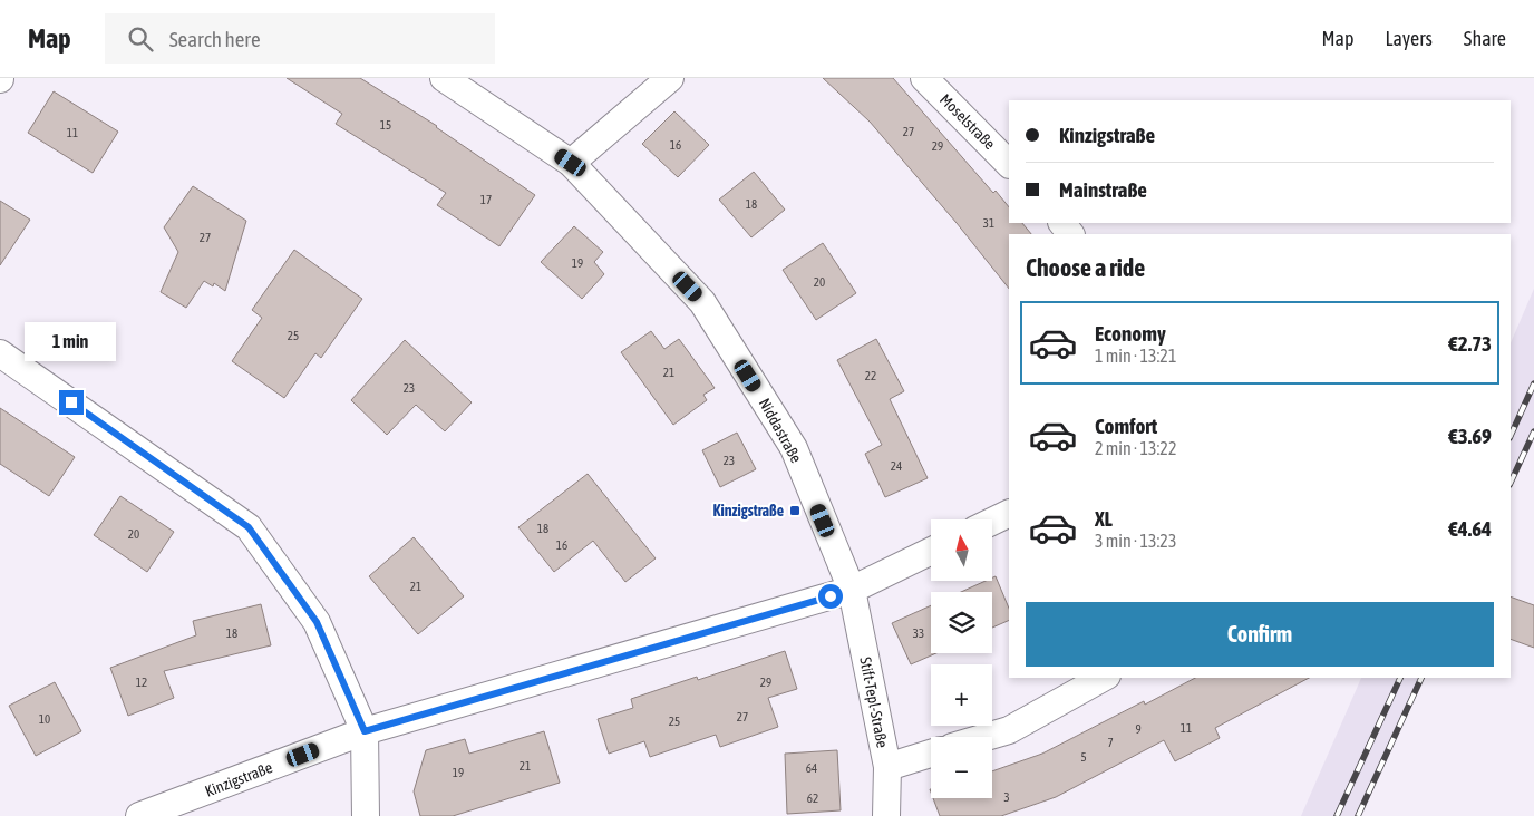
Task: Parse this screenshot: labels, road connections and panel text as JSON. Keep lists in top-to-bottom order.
{
  "streets": {
    "street": [
      "Moselstraße",
      "Niddastraße",
      "Stift-Tepl-Straße",
      "Kinzigstraße"
    ]
  },
  "crossings": [
    ["Niddastraße", "Stift-Tepl-Straße"],
    ["Niddastraße", "Kinzigstraße"],
    ["Stift-Tepl-Straße", "Kinzigstraße"]
  ],
  "places": {
    "transit": ["Kinzigstraße"]
  },
  "house_numbers": [
    "15",
    "27",
    "11",
    "16",
    "29",
    "17",
    "18",
    "31",
    "27",
    "19",
    "20",
    "25",
    "21",
    "22",
    "23",
    "23",
    "24",
    "18",
    "20",
    "16",
    "21",
    "18",
    "33",
    "12",
    "29",
    "27",
    "10",
    "25",
    "11",
    "9",
    "7",
    "5",
    "21",
    "64",
    "19",
    "3",
    "62"
  ],
  "north": "top",
  "page": {
    "header": "Map",
    "search": "Search here",
    "nav": ["Map", "Layers", "Share"],
    "banner": ["Kinzigstraße", "Mainstraße"],
    "heading": "Choose a ride",
    "list": [
      {
        "name": "Economy",
        "note": "1 min · 13:21",
        "value": "€2.73"
      },
      {
        "name": "Comfort",
        "note": "2 min · 13:22",
        "value": "€3.69"
      },
      {
        "name": "XL",
        "note": "3 min · 13:23",
        "value": "€4.64"
      }
    ],
    "bubble": "1 min",
    "map_buttons": ["+", "−"],
    "buttons": "Confirm"
  }
}
